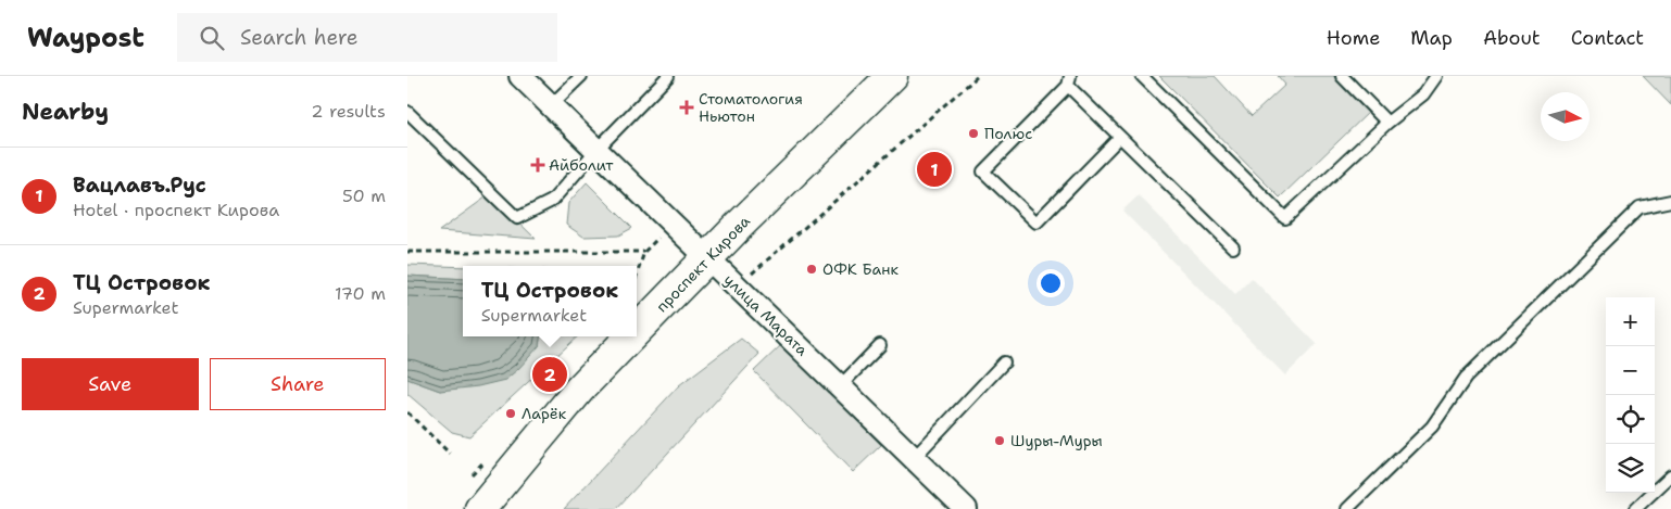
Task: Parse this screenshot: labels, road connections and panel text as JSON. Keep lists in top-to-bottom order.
{
  "streets": {
    "main road": ["проспект Кирова"],
    "street": ["улица Марата"]
  },
  "crossings": [
    ["проспект Кирова", "улица Марата"]
  ],
  "places": {
    "health": ["Стоматология Ньютон", "Айболит"],
    "other": [
      "Полюс",
      "ОФК Банк",
      "Ларёк",
      "Шуры-Муры"
    ]
  },
  "north": "right",
  "page": {
    "header": "Waypost",
    "search": "Search here",
    "nav": [
      "Home",
      "Map",
      "About",
      "Contact"
    ],
    "heading": ["Nearby", "2 results"],
    "list": [
      {
        "mark": "1",
        "name": "Вацлавъ.Рус",
        "note": "Hotel · проспект Кирова",
        "value": "50 m"
      },
      {
        "mark": "2",
        "name": "ТЦ Островок",
        "note": "Supermarket",
        "value": "170 m"
      }
    ],
    "pins": ["1", "2"],
    "popup": ["ТЦ Островок", "Supermarket"],
    "map_buttons": ["+", "−"],
    "buttons": ["Save", "Share"]
  }
}
